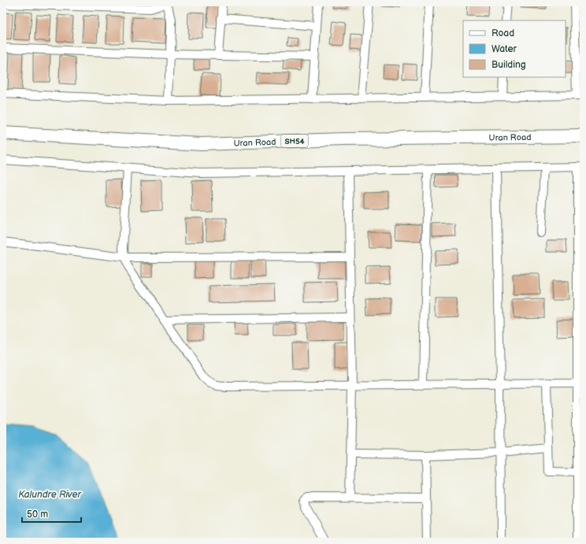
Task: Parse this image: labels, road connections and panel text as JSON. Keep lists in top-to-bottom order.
{
  "streets": {
    "main road": ["Uran Road", "SH54"]
  },
  "water": ["Kalundre River"],
  "legend": ["Road", "Water", "Building"],
  "scale_bar": "50 m"
}
